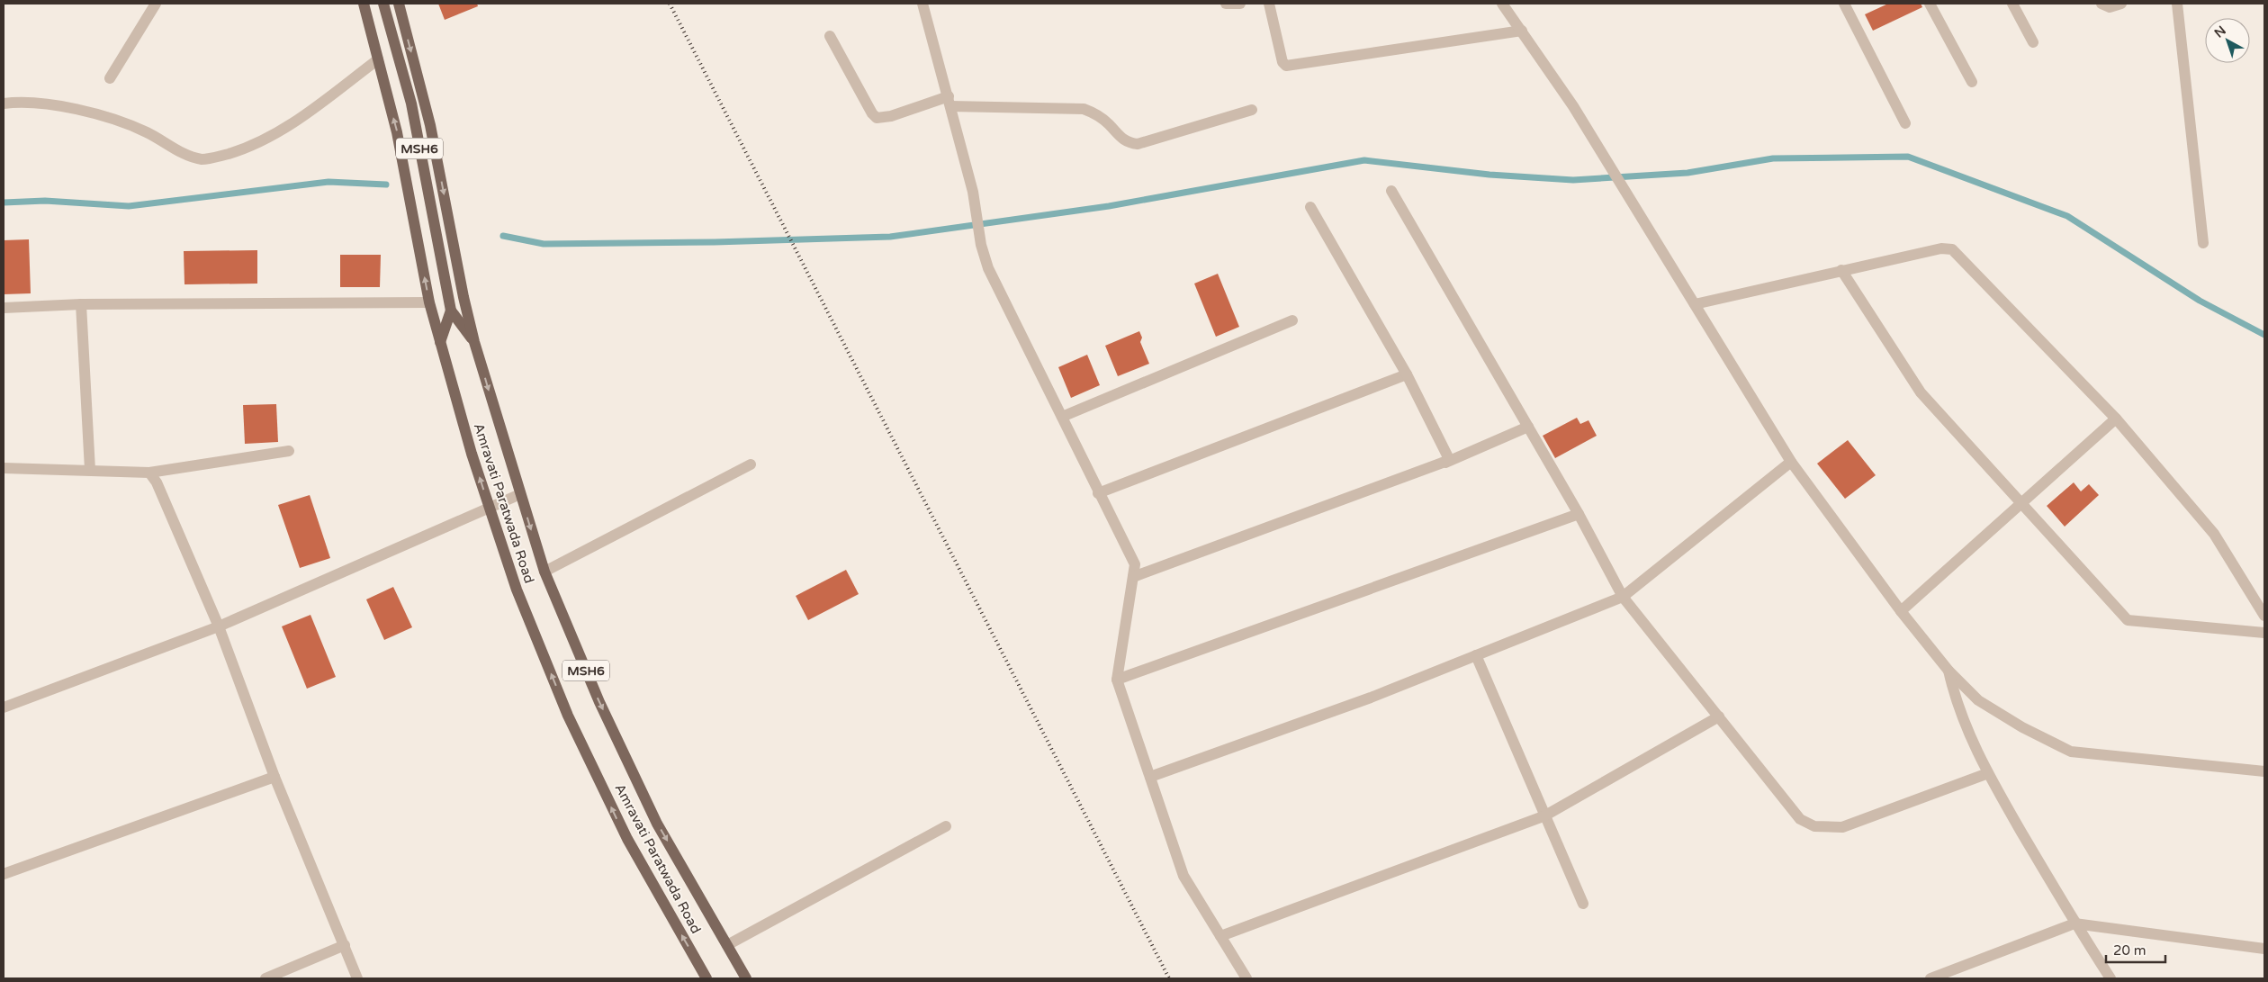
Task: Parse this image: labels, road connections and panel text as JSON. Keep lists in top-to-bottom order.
{
  "streets": {
    "main road": ["MSH6", "Amravati Paratwada Road"]
  },
  "crossings": [
    ["MSH6", "Amravati Paratwada Road"]
  ],
  "scale_bar": "20 m",
  "north": "top left"
}
